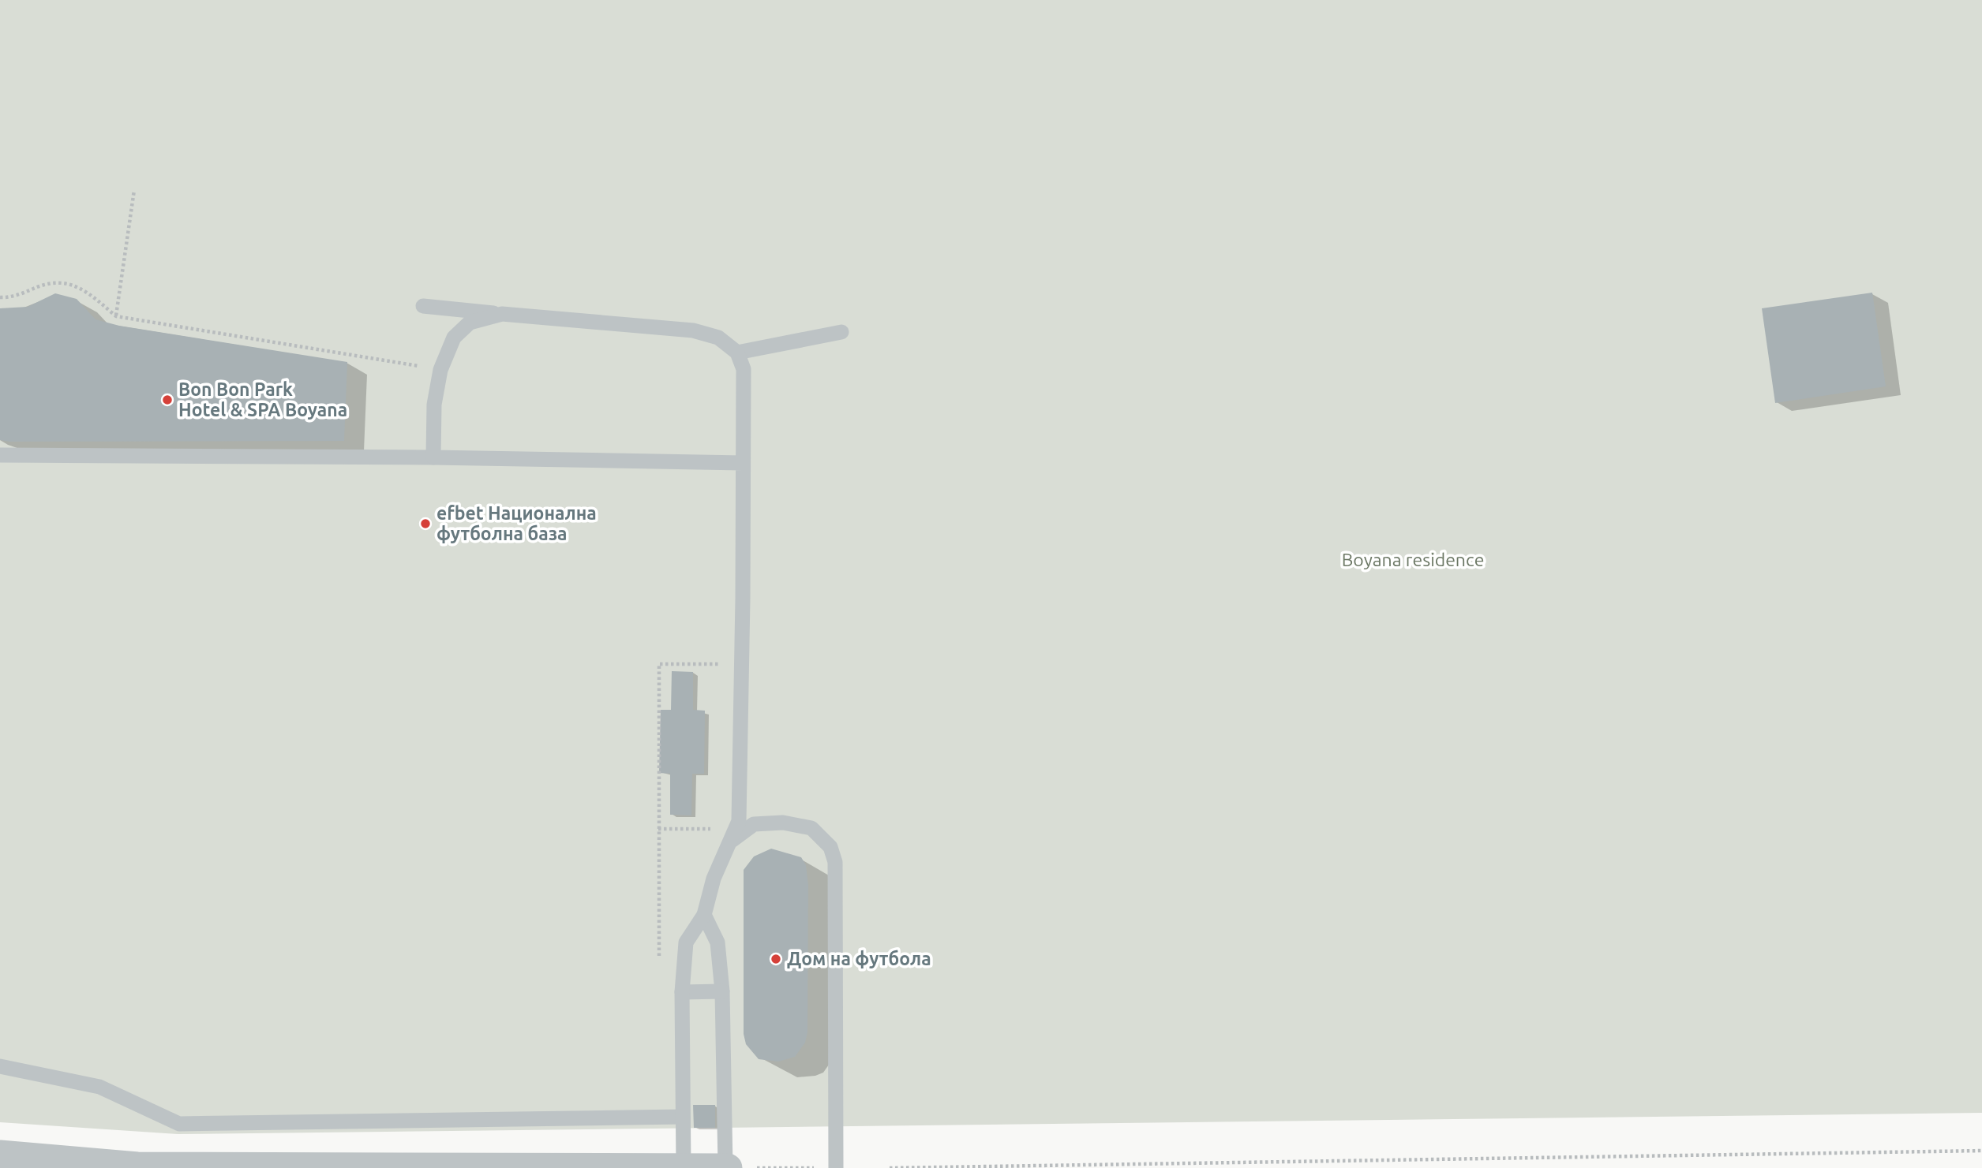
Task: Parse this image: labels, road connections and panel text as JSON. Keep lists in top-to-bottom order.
{
  "parks": ["Boyana residence"],
  "places": ["Bon Bon Park Hotel & SPA Boyana", "efbet Национална футболна база", "Дом на футбола"]
}
